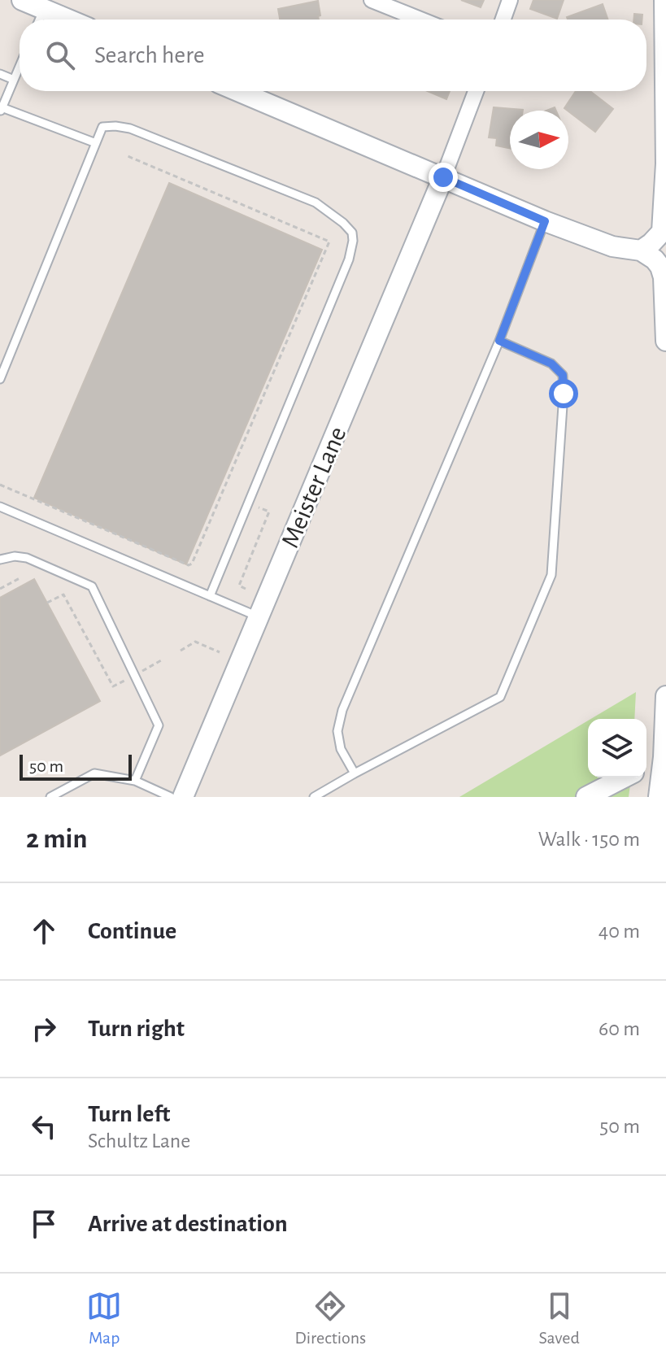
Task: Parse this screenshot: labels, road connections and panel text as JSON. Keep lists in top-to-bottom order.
{
  "streets": {
    "street": ["Meister Lane"]
  },
  "scale_bar": "50 m",
  "north": "right",
  "page": {
    "search": "Search here",
    "scale": "50 m",
    "heading": ["2 min", "Walk · 150 m"],
    "list": [
      ["Continue", "40 m"],
      ["Turn right", "60 m"],
      ["Turn left", "Schultz Lane", "50 m"],
      "Arrive at destination"
    ],
    "nav": ["Map", "Directions", "Saved"]
  }
}
